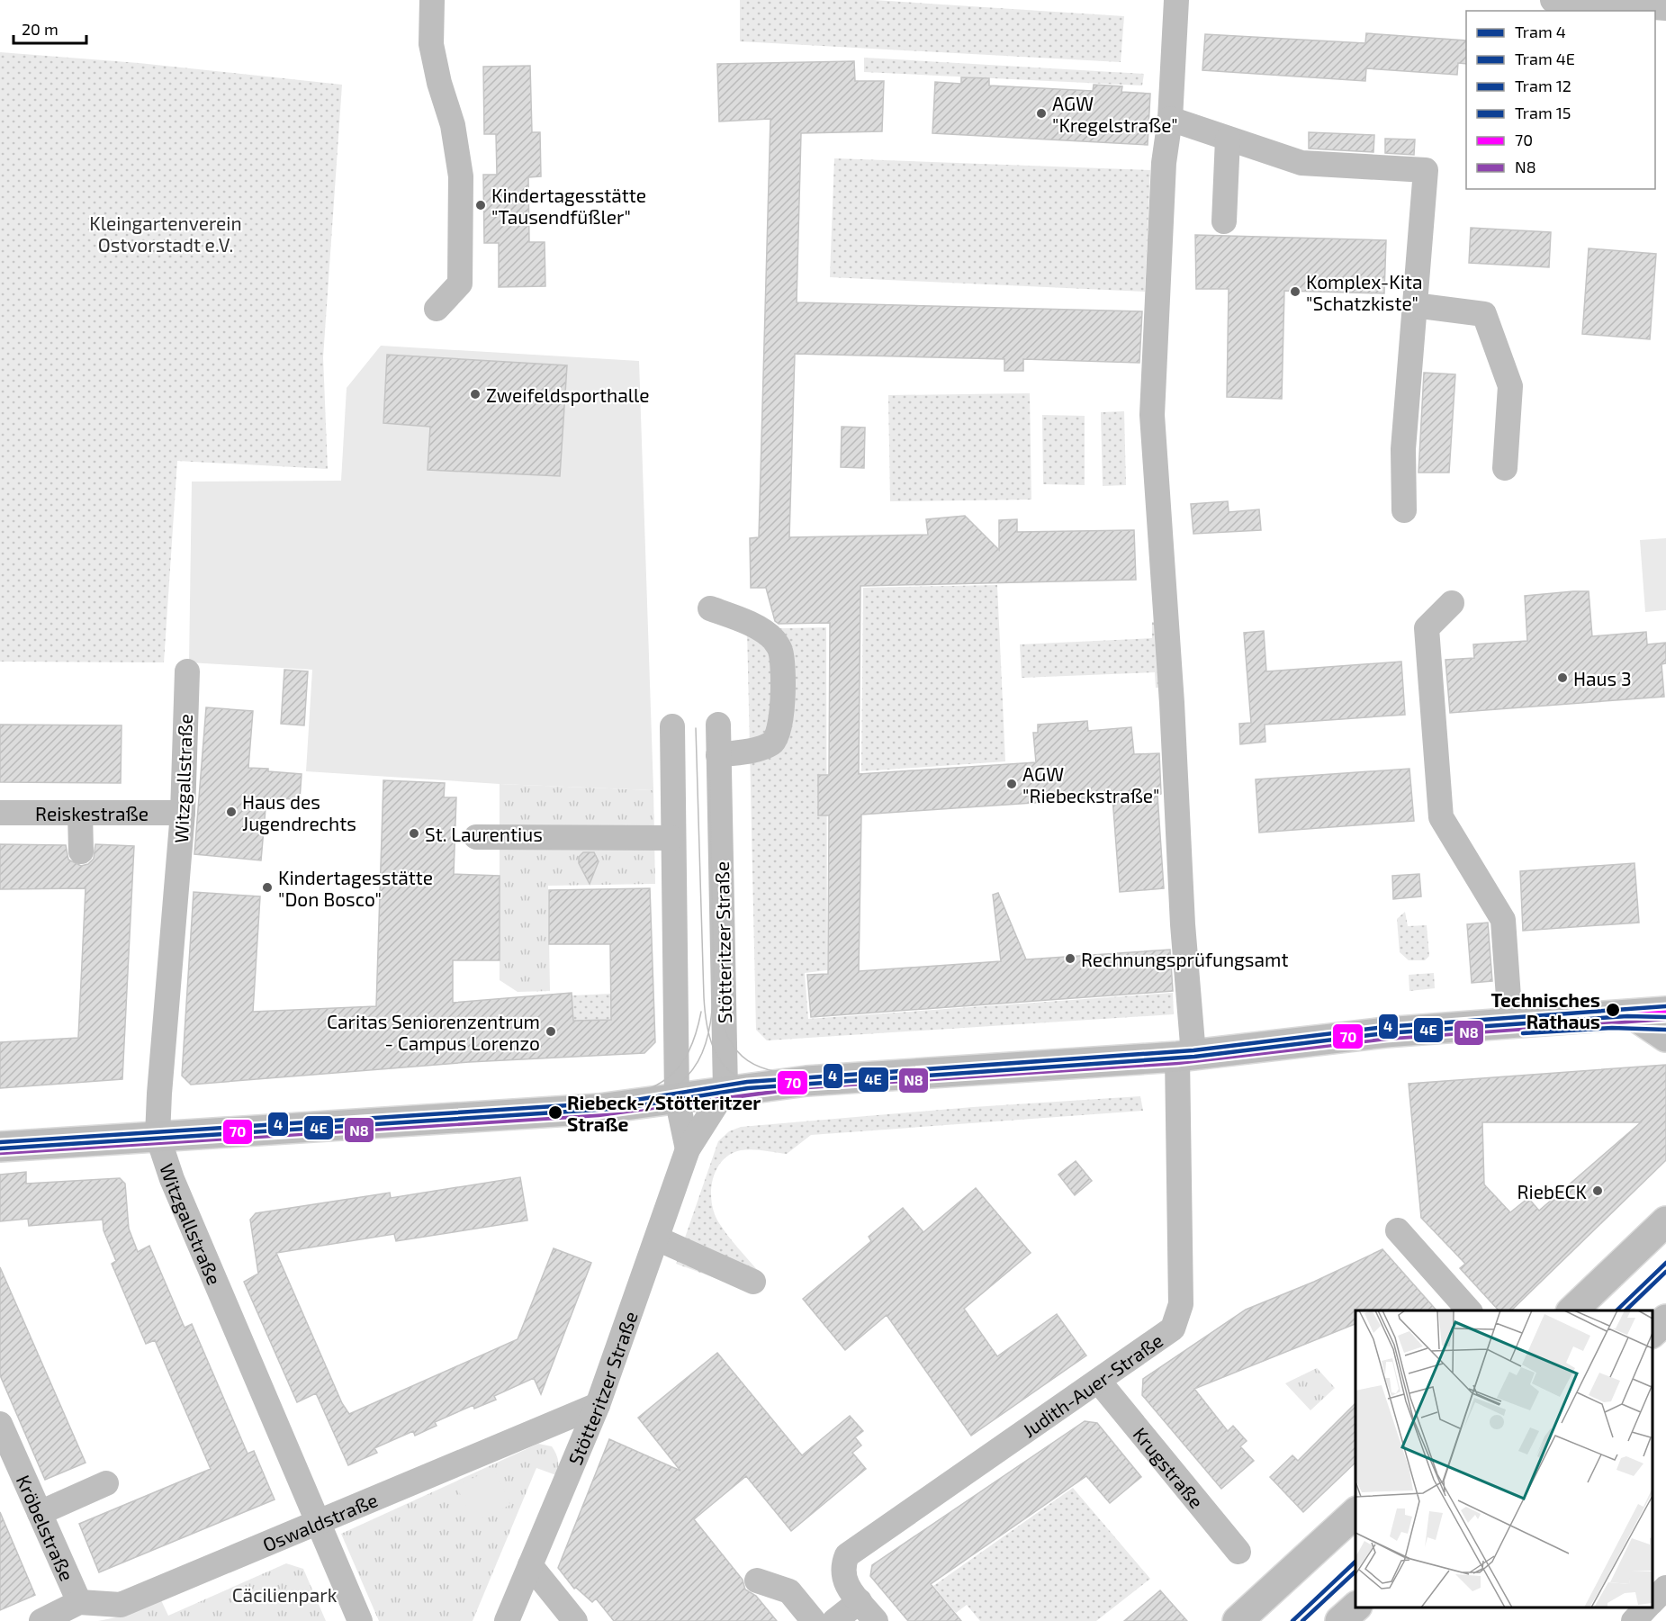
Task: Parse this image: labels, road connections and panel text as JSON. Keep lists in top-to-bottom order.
{
  "streets": {
    "street": [
      "Witzgallstraße",
      "Reiskestraße",
      "Stötteritzer Straße",
      "Judith-Auer-Straße",
      "Krugstraße",
      "Oswaldstraße",
      "Kröbelstraße"
    ]
  },
  "crossings": [
    ["Witzgallstraße", "Reiskestraße"],
    ["Witzgallstraße", "Oswaldstraße"],
    ["Stötteritzer Straße", "Oswaldstraße"],
    ["Judith-Auer-Straße", "Krugstraße"],
    ["Oswaldstraße", "Kröbelstraße"]
  ],
  "parks": ["Kleingartenverein Ostvorstadt e.V.", "Cäcilienpark"],
  "places": [
    "AGW \"Kregelstraße\"",
    "Kindertagesstätte \"Tausendfüßler\"",
    "Komplex-Kita \"Schatzkiste\"",
    "Zweifeldsporthalle",
    "Haus 3",
    "AGW \"Riebeckstraße\"",
    "Haus des Jugendrechts",
    "St. Laurentius",
    "Kindertagesstätte \"Don Bosco\"",
    "Rechnungsprüfungsamt",
    "Technisches Rathaus",
    "Caritas Seniorenzentrum - Campus Lorenzo",
    "Riebeck-/Stötteritzer Straße",
    "RiebECK"
  ],
  "lines": [
    "tram line 4",
    "transit line 70",
    "tram line 4E",
    "transit line N8",
    "tram line 12",
    "tram line 15"
  ],
  "legend": [
    "Tram 4",
    "Tram 4E",
    "Tram 12",
    "Tram 15",
    "70",
    "N8"
  ],
  "scale_bar": "20 m"
}
